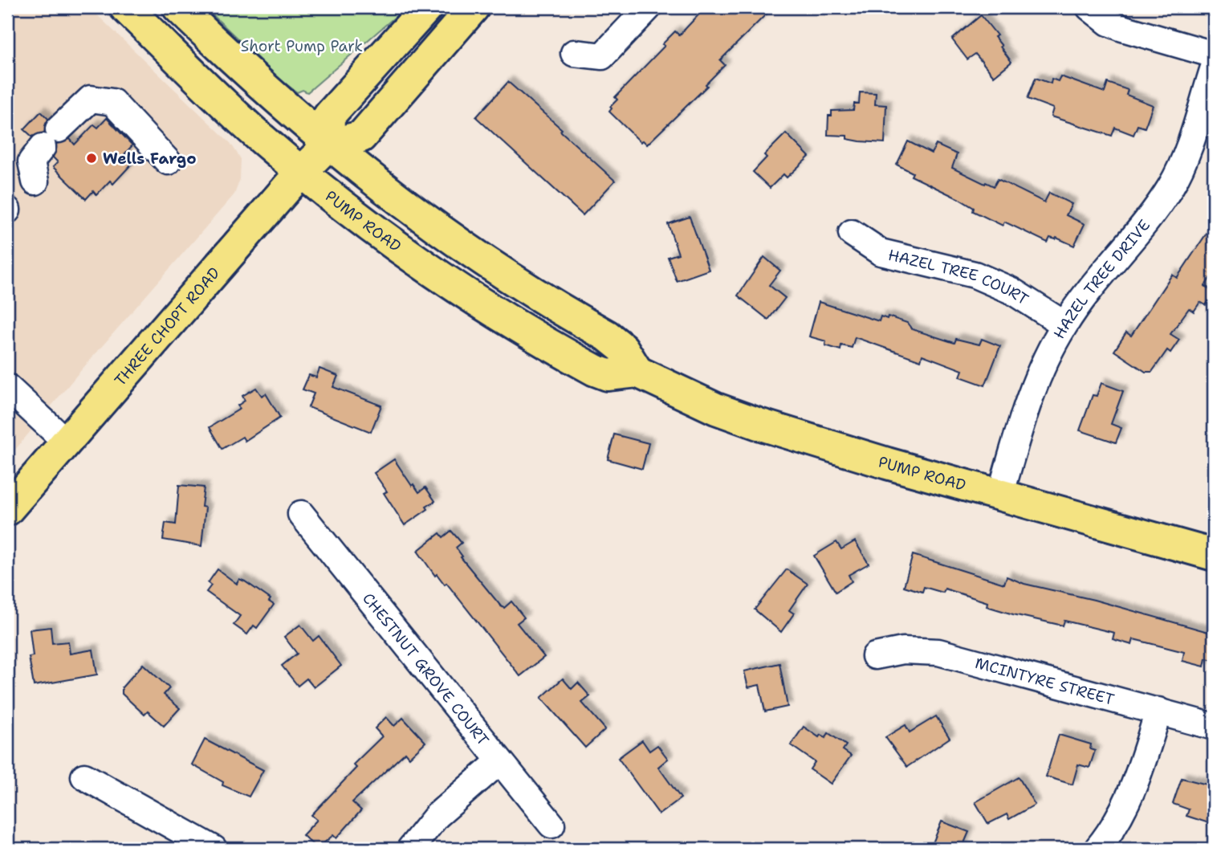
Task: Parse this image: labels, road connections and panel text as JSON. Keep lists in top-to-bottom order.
{
  "streets": {
    "main road": ["PUMP ROAD", "THREE CHOPT ROAD"],
    "street": [
      "HAZEL TREE COURT",
      "HAZEL TREE DRIVE",
      "CHESTNUT GROVE COURT",
      "MCINTYRE STREET"
    ]
  },
  "crossings": [
    ["PUMP ROAD", "HAZEL TREE DRIVE"],
    ["PUMP ROAD", "THREE CHOPT ROAD"],
    ["HAZEL TREE COURT", "HAZEL TREE DRIVE"]
  ],
  "parks": ["Short Pump Park"],
  "places": ["Wells Fargo"]
}
